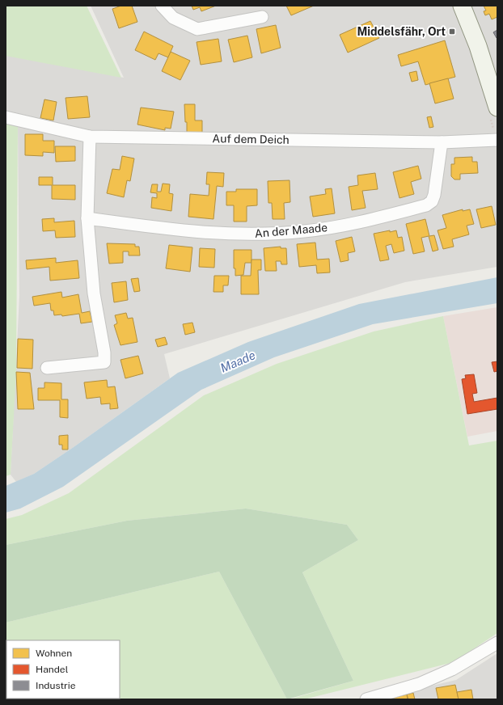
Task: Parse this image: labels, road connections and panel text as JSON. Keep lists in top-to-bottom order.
{
  "streets": {
    "street": ["Auf dem Deich", "An der Maade"]
  },
  "crossings": [
    ["Auf dem Deich", "An der Maade"]
  ],
  "water": ["Maade"],
  "places": {
    "transit": ["Middelsfähr, Ort"]
  },
  "legend": ["Wohnen", "Handel", "Industrie"]
}
